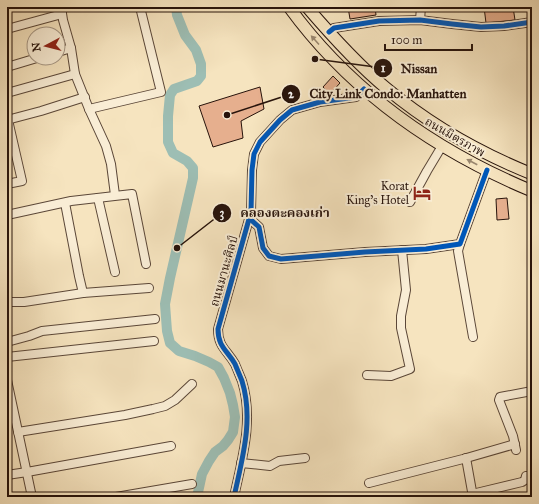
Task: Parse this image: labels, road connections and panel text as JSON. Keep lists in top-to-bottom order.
{
  "streets": {
    "highway": ["ถนนมิตรภาพ"],
    "street": ["ถนนมานะศิลป์"]
  },
  "crossings": [
    ["ถนนมิตรภาพ", "ถนนมานะศิลป์"]
  ],
  "places": {
    "other": ["Nissan", "City Link Condo: Manhatten", "คลองตะคองเก่า"],
    "hotel": ["Korat King's Hotel"]
  },
  "scale_bar": "100 m",
  "north": "left"
}
